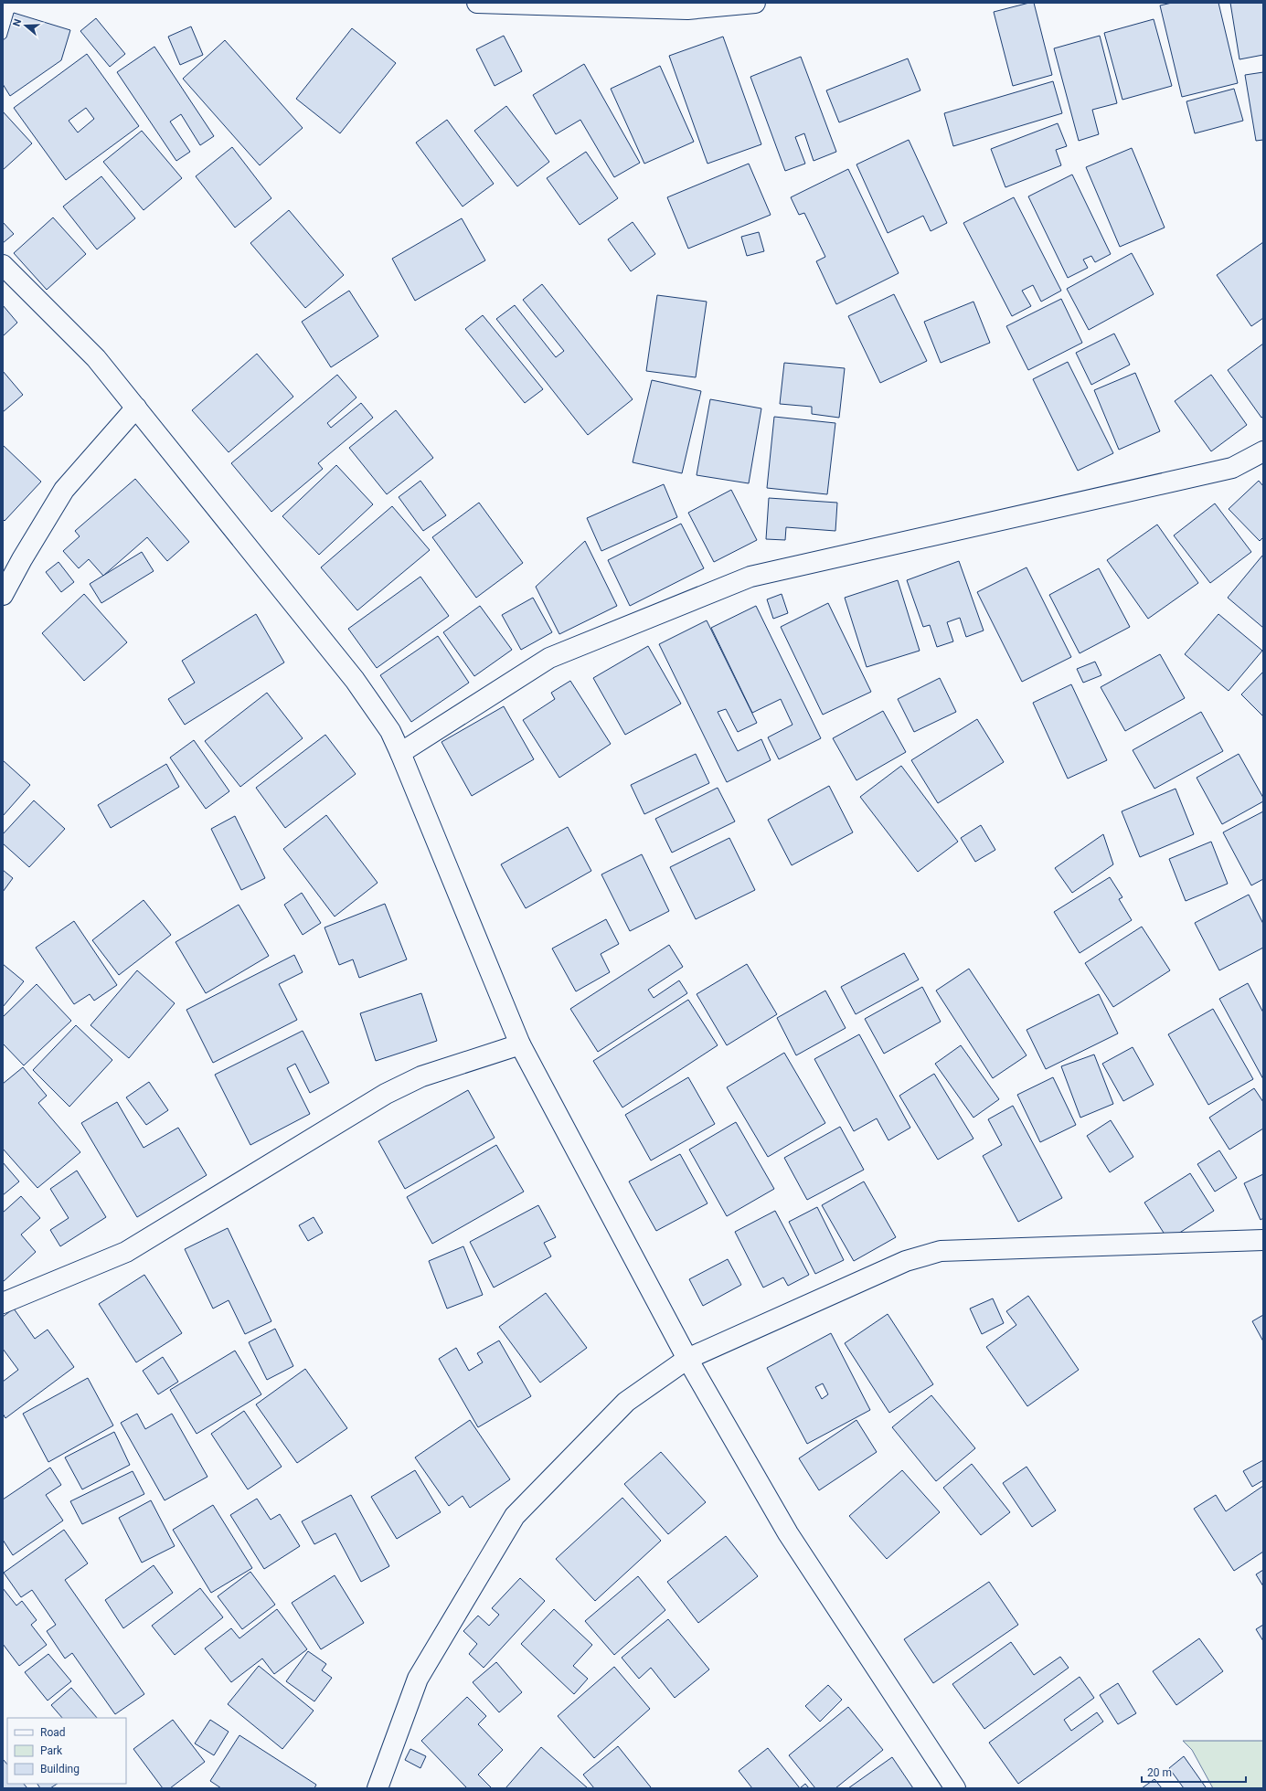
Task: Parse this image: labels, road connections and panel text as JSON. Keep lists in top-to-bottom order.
{
  "legend": ["Road", "Park", "Building"],
  "scale_bar": "20 m",
  "north": "left"
}
